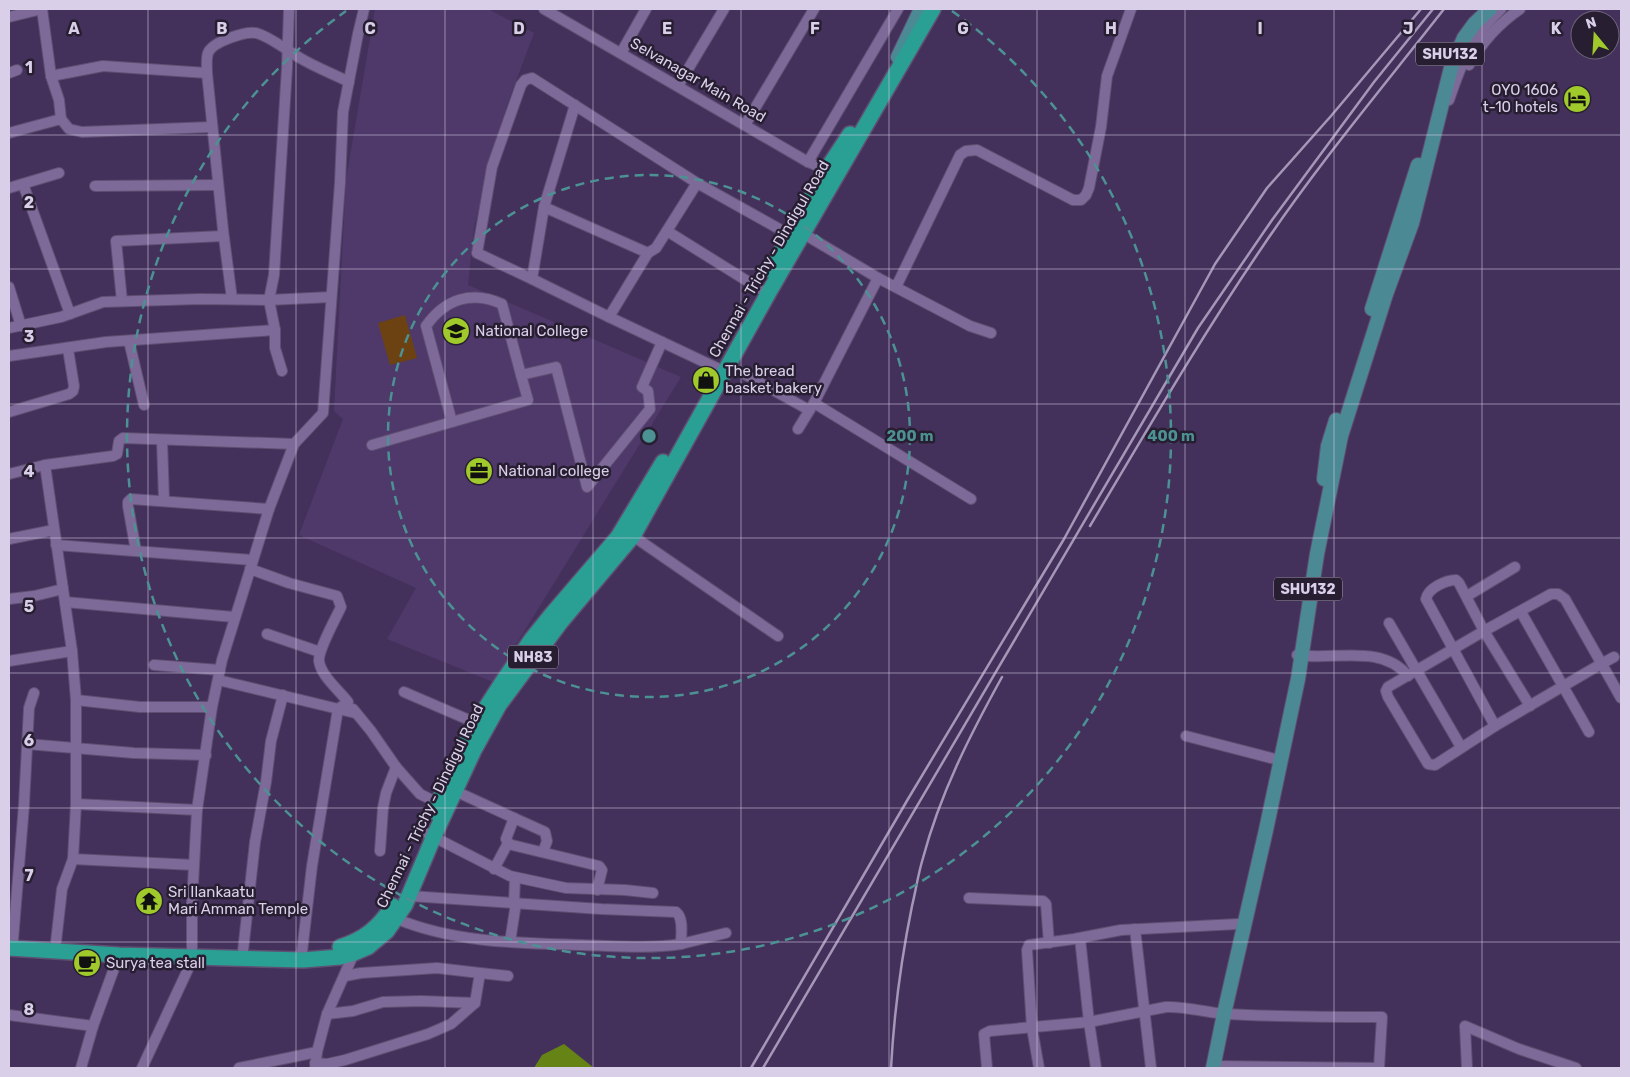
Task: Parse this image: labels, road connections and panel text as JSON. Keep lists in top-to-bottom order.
{
  "streets": {
    "highway": ["Chennai - Trichy - Dindigul Road", "NH83"],
    "main road": ["SHU132"],
    "street": ["Selvanagar Main Road"]
  },
  "crossings": [
    ["Selvanagar Main Road", "Chennai - Trichy - Dindigul Road"],
    ["Chennai - Trichy - Dindigul Road", "NH83"]
  ],
  "places": {
    "hotel": ["OYO 1606 t-10 hotels"],
    "school or university": ["National College"],
    "shop": ["The bread basket bakery"],
    "office": ["National college"],
    "temple": ["Sri Ilankaatu Mari Amman Temple"],
    "cafe": ["Surya tea stall"]
  },
  "north": "top",
  "grid": {
    "columns": [
      "A",
      "B",
      "C",
      "D",
      "E",
      "F",
      "G",
      "H",
      "I",
      "J",
      "K"
    ],
    "rows": [
      "1",
      "2",
      "3",
      "4",
      "5",
      "6",
      "7",
      "8"
    ]
  },
  "rings": ["200 m", "400 m"]
}
